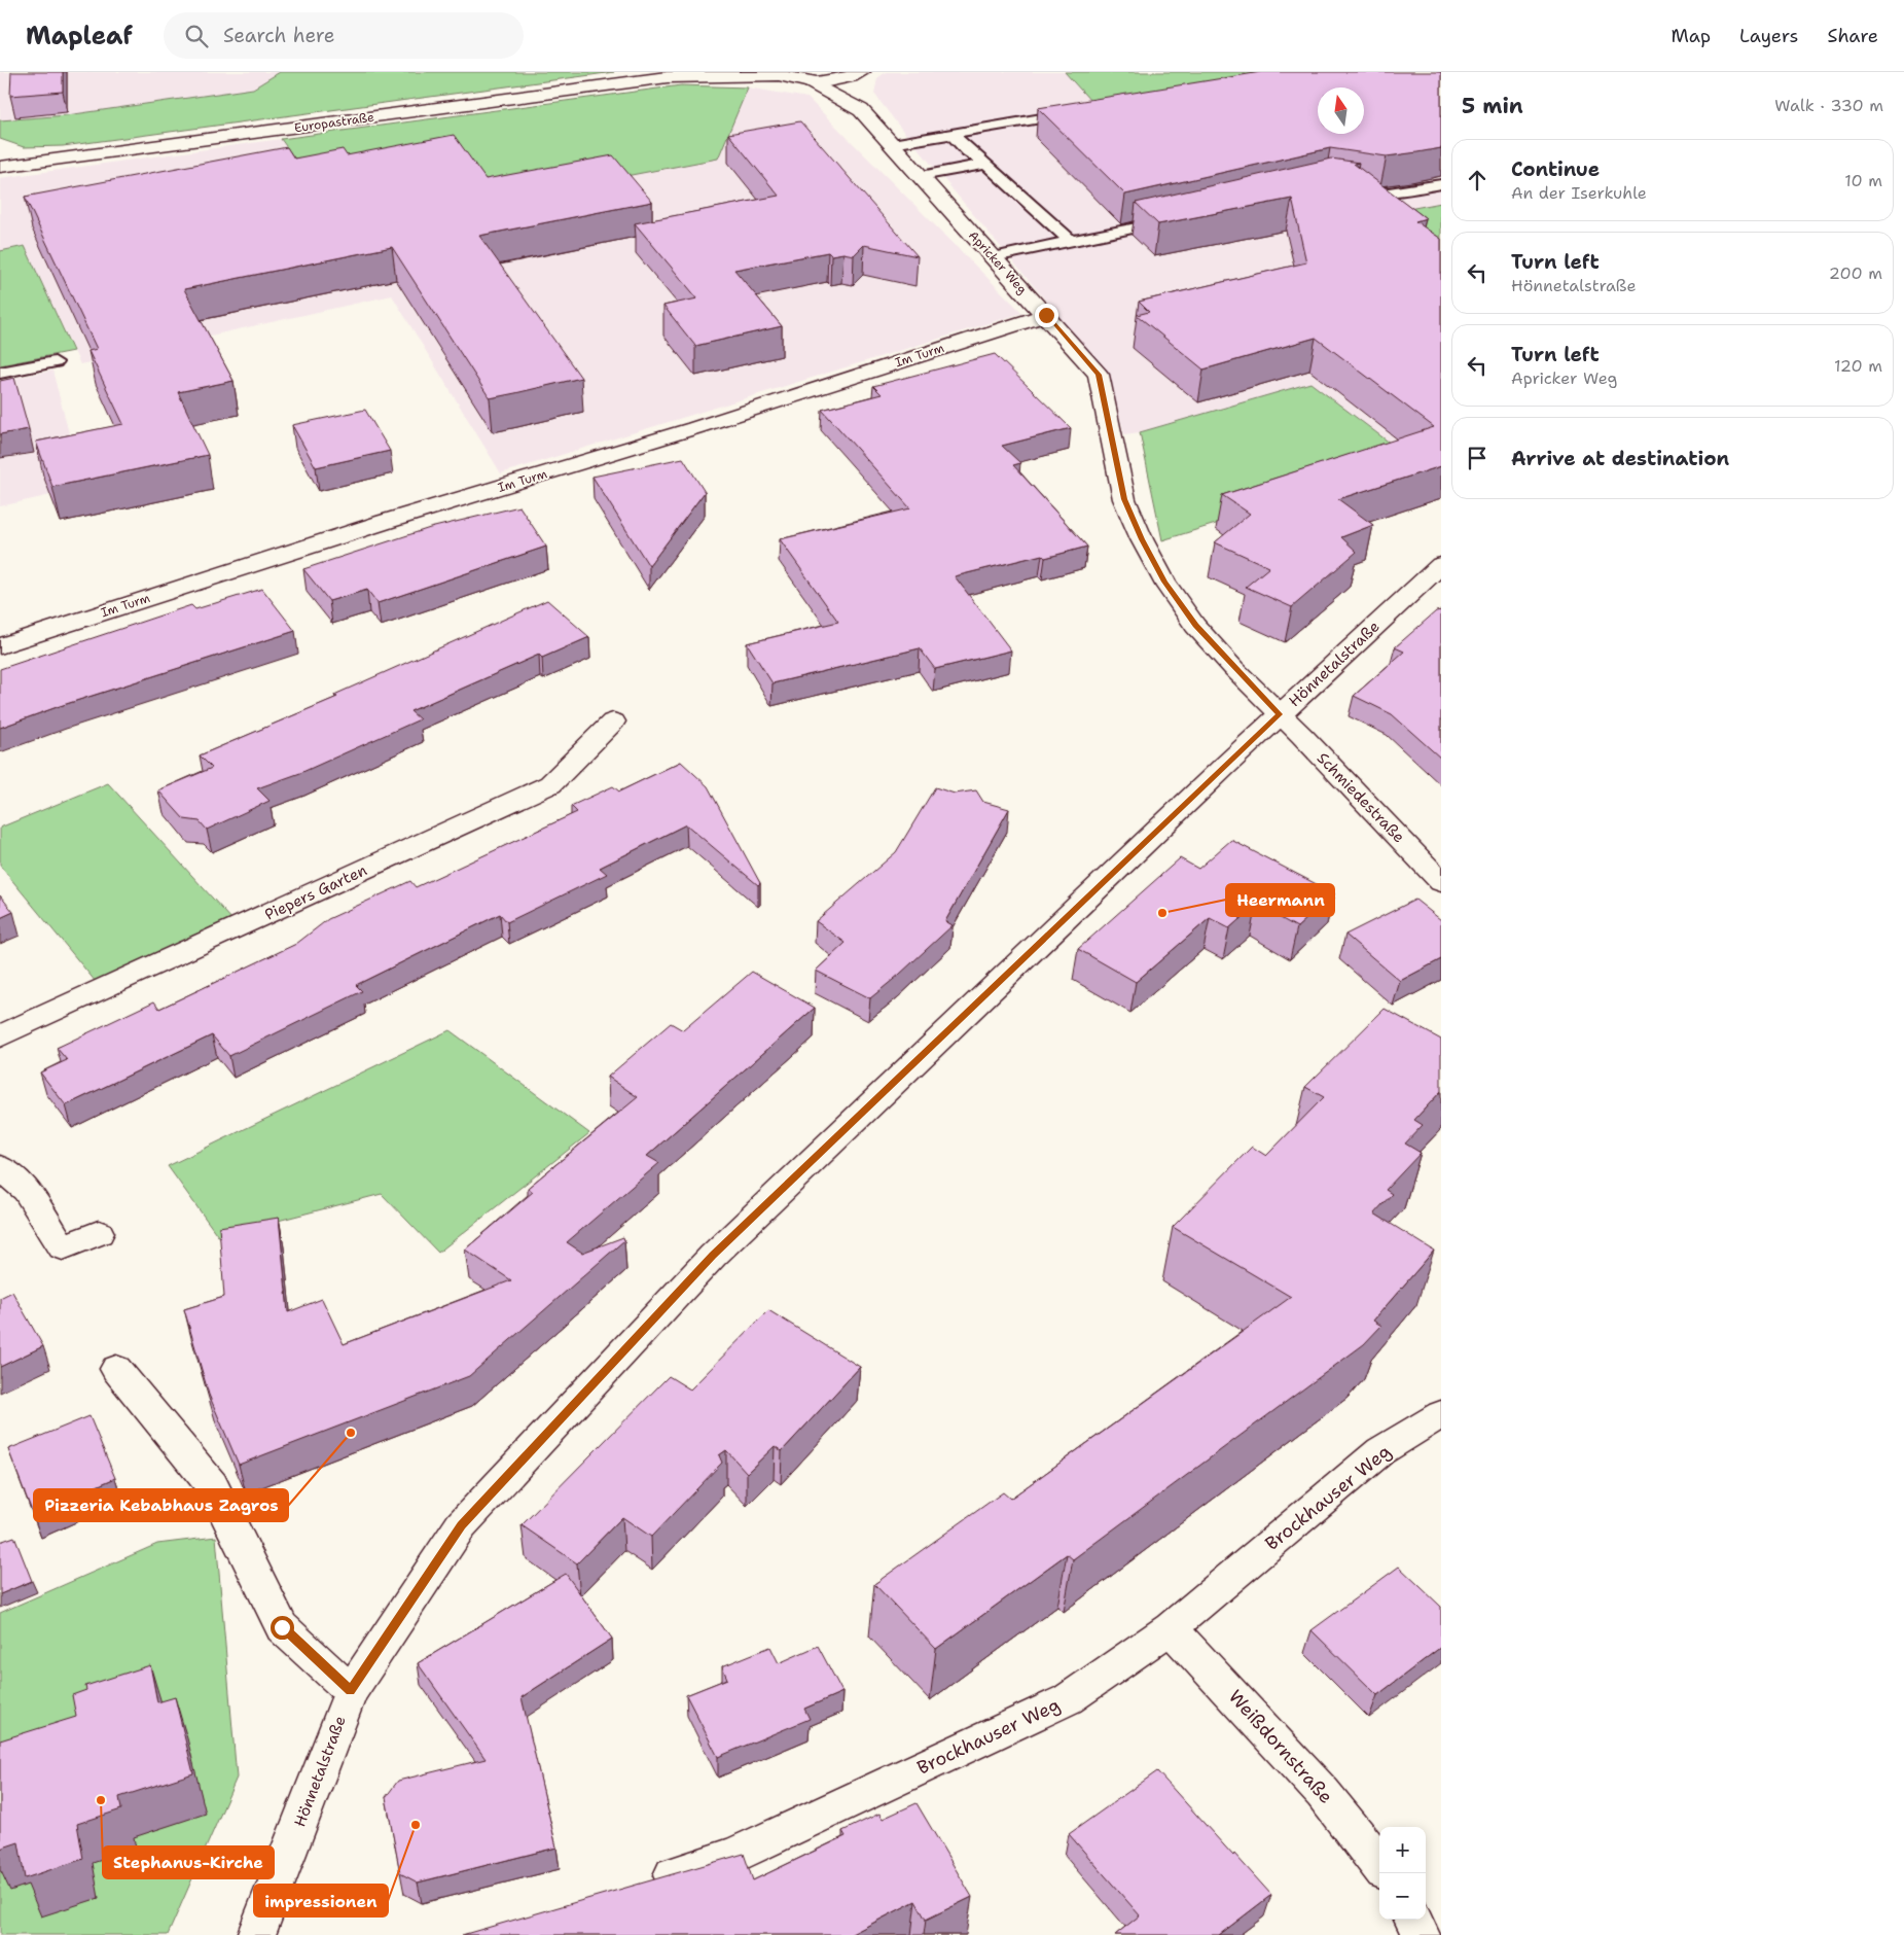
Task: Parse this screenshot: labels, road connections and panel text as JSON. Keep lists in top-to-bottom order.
{
  "streets": {
    "street": [
      "Europastraße",
      "Apricker Weg",
      "Im Turm",
      "Hönnetalstraße",
      "Schmiedestraße",
      "Piepers Garten",
      "Brockhauser Weg",
      "Weißdornstraße"
    ]
  },
  "crossings": [
    ["Europastraße", "Apricker Weg"],
    ["Apricker Weg", "Im Turm"],
    ["Apricker Weg", "Hönnetalstraße"],
    ["Apricker Weg", "Schmiedestraße"],
    ["Hönnetalstraße", "Schmiedestraße"],
    ["Brockhauser Weg", "Weißdornstraße"]
  ],
  "places": [
    "Heermann",
    "Pizzeria Kebabhaus Zagros",
    "Stephanus-Kirche",
    "impressionen"
  ],
  "north": "top",
  "page": {
    "header": "Mapleaf",
    "search": "Search here",
    "nav": ["Map", "Layers", "Share"],
    "heading": ["5 min", "Walk · 330 m"],
    "list": [
      ["Continue", "An der Iserkuhle", "10 m"],
      ["Turn left", "Hönnetalstraße", "200 m"],
      ["Turn left", "Apricker Weg", "120 m"],
      "Arrive at destination"
    ],
    "map_buttons": ["+", "−"]
  }
}
